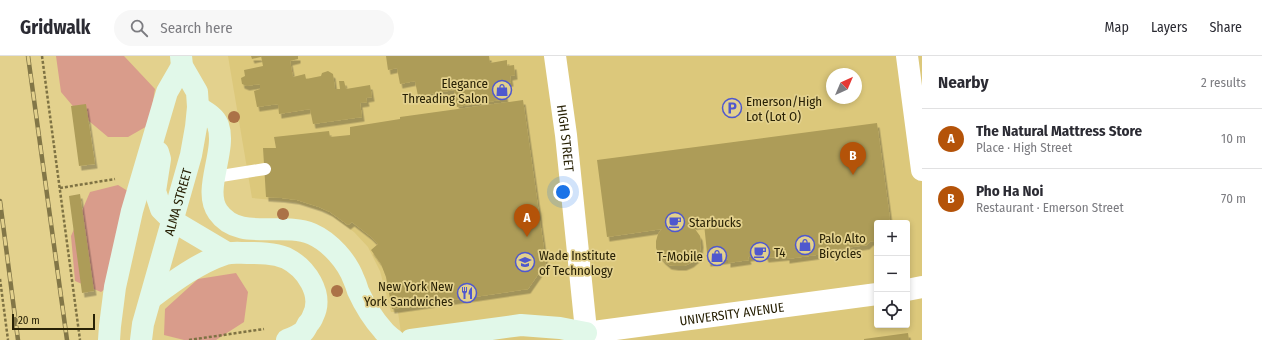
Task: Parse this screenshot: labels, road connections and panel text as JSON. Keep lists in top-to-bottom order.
{
  "streets": {
    "main road": ["ALMA STREET", "UNIVERSITY AVENUE"],
    "street": ["HIGH STREET"]
  },
  "crossings": [
    ["HIGH STREET", "UNIVERSITY AVENUE"]
  ],
  "places": {
    "shop": ["Elegance Threading Salon", "Palo Alto Bicycles", "T-Mobile"],
    "parking": ["Emerson/High Lot (Lot O)"],
    "cafe": ["Starbucks", "T4"],
    "school or university": ["Wade Institute of Technology"],
    "restaurant": ["New York New York Sandwiches"]
  },
  "scale_bar": "20 m",
  "north": "top right",
  "page": {
    "header": "Gridwalk",
    "search": "Search here",
    "nav": ["Map", "Layers", "Share"],
    "heading": ["Nearby", "2 results"],
    "list": [
      {
        "mark": "A",
        "name": "The Natural Mattress Store",
        "note": "Place · High Street",
        "value": "10 m"
      },
      {
        "mark": "B",
        "name": "Pho Ha Noi",
        "note": "Restaurant · Emerson Street",
        "value": "70 m"
      }
    ],
    "pins": ["B", "A"],
    "map_buttons": ["+", "−"],
    "scale": "20 m"
  }
}
